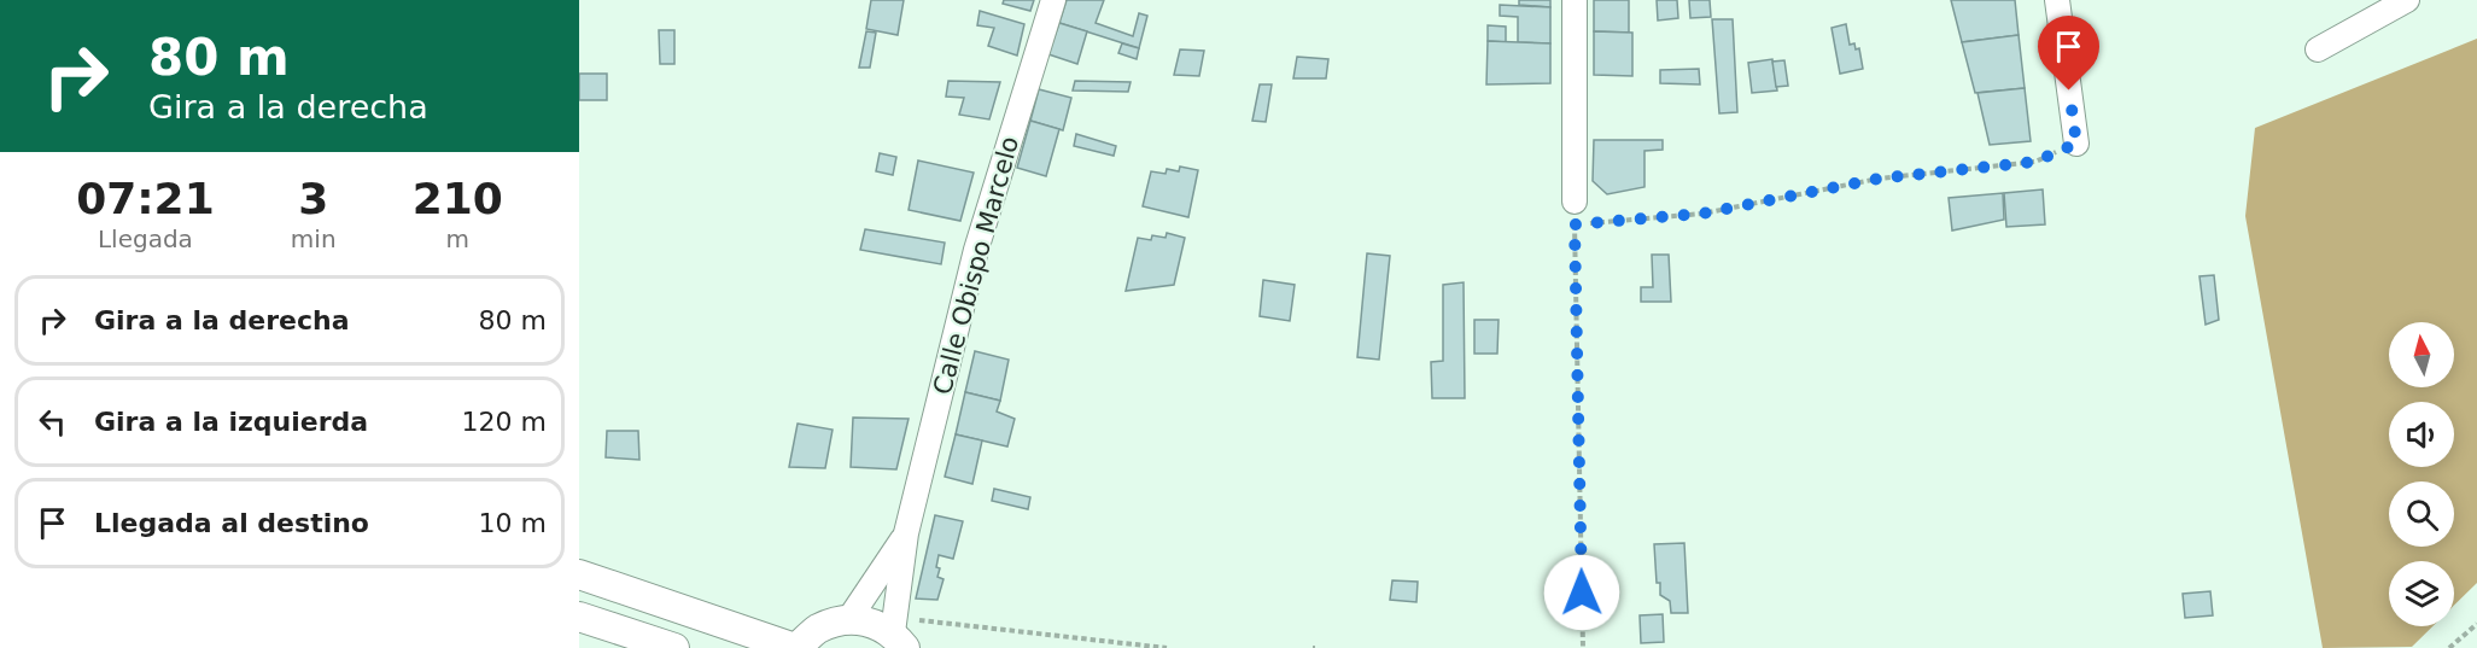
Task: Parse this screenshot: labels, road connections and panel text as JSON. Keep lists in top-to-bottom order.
{
  "streets": {
    "street": ["Calle Obispo Marcelo"]
  },
  "north": "top",
  "page": {
    "turn": ["80 m", "Gira a la derecha"],
    "eta": [
      "07:21",
      "Llegada",
      "3",
      "min",
      "210",
      "m"
    ],
    "list": [
      {
        "name": "Gira a la derecha",
        "value": "80 m"
      },
      {
        "name": "Gira a la izquierda",
        "value": "120 m"
      },
      {
        "name": "Llegada al destino",
        "value": "10 m"
      }
    ]
  }
}
